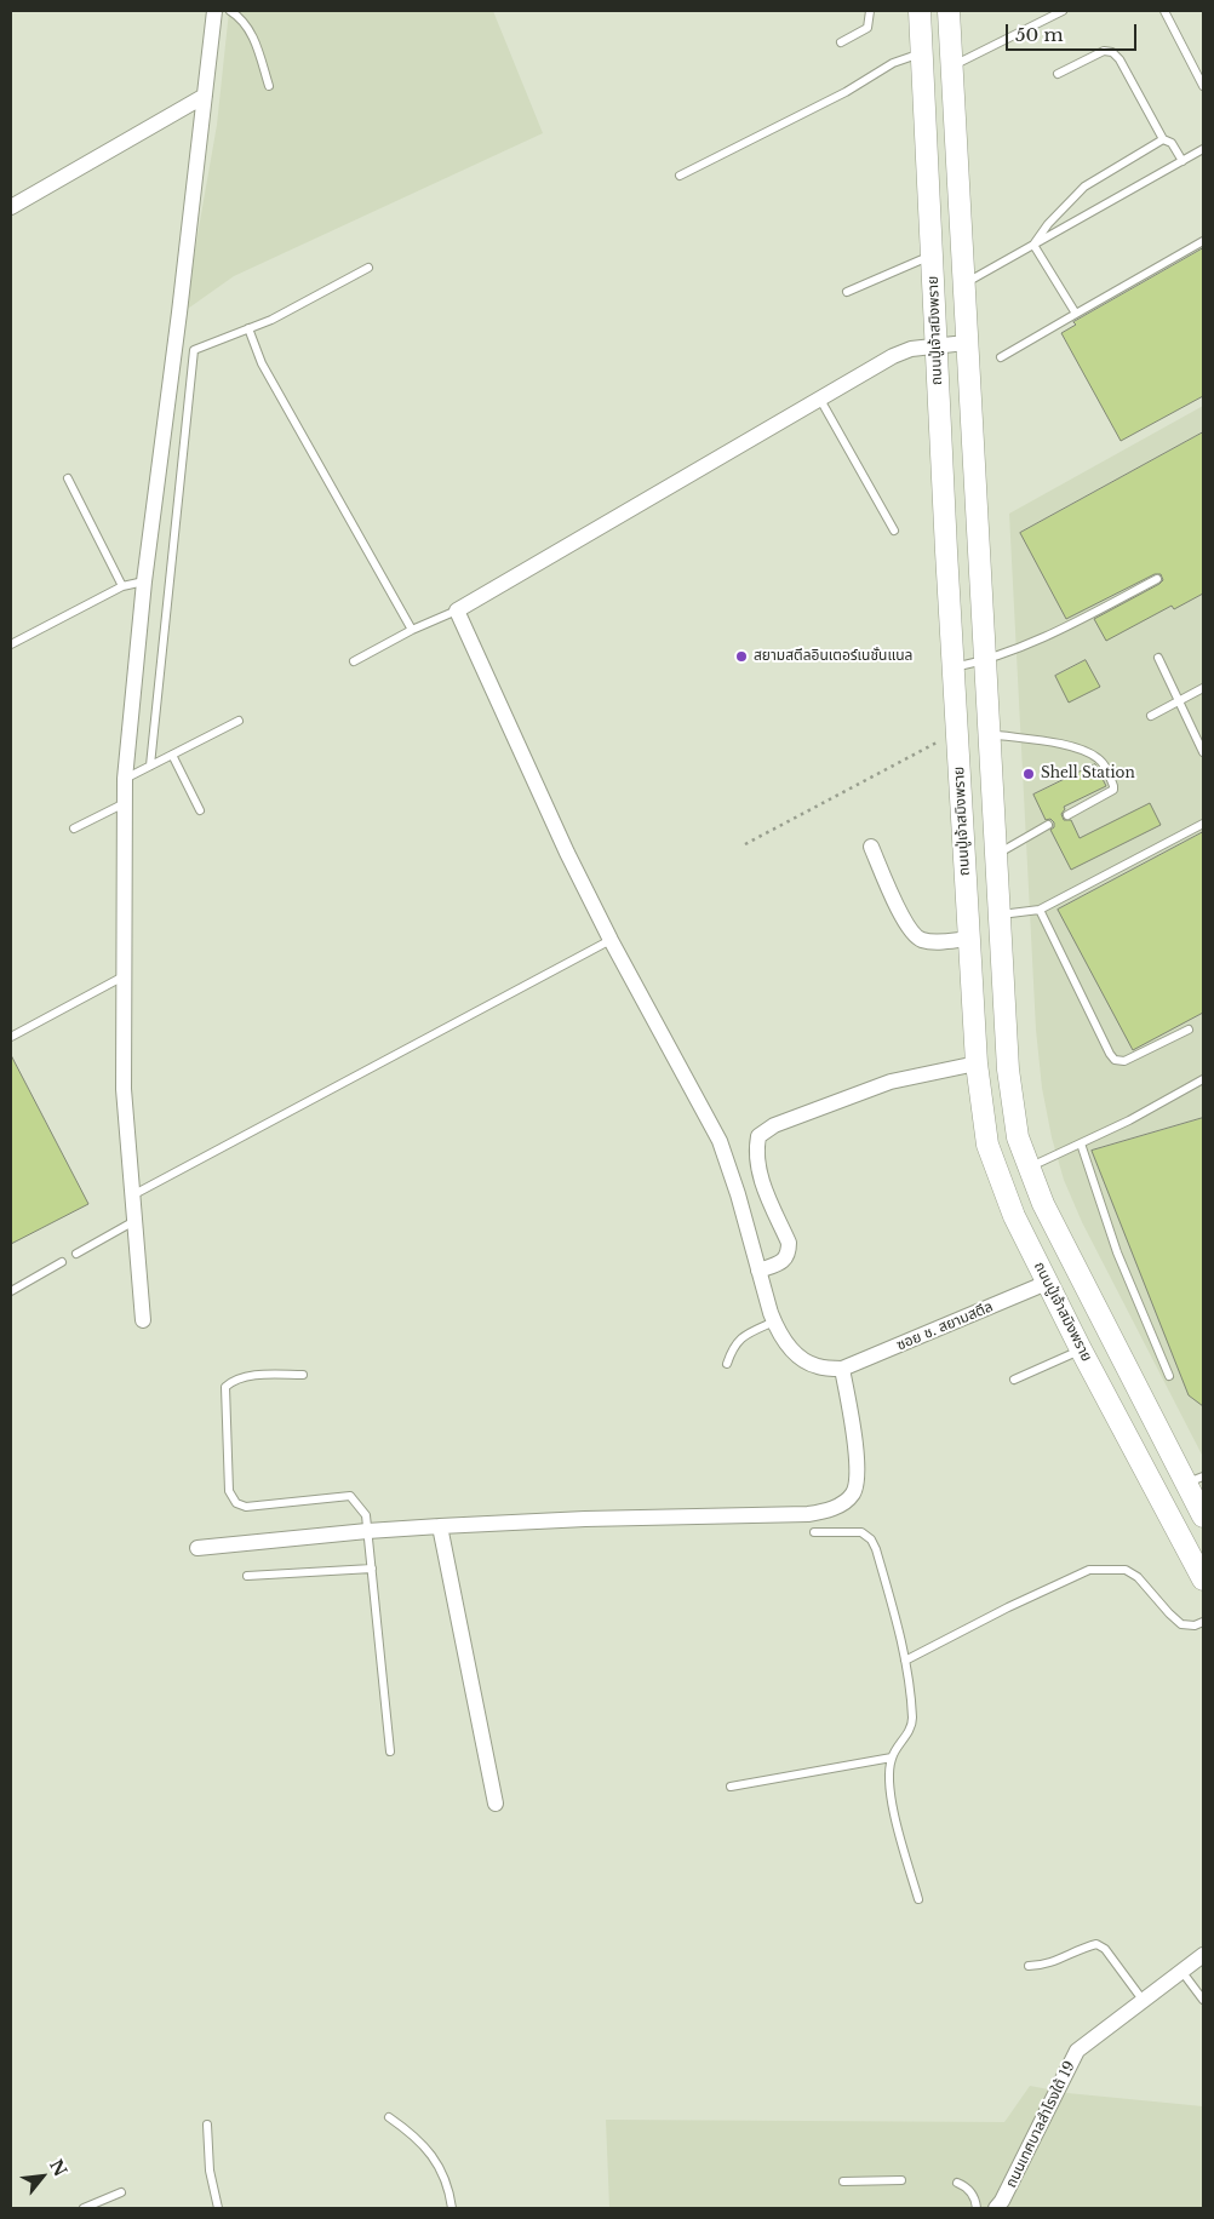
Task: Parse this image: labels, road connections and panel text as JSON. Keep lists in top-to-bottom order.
{
  "streets": {
    "main road": ["ถนนปู่เจ้าสมิงพราย"],
    "street": ["ซอย ช. สยามสตีล", "ถนนเทศบาลสำโรงใต้ 19"]
  },
  "crossings": [
    ["ถนนปู่เจ้าสมิงพราย", "ซอย ช. สยามสตีล"]
  ],
  "places": ["สยามสตีลอินเตอร์เนชั่นแนล", "Shell Station"],
  "scale_bar": "50 m",
  "north": "top right"
}
